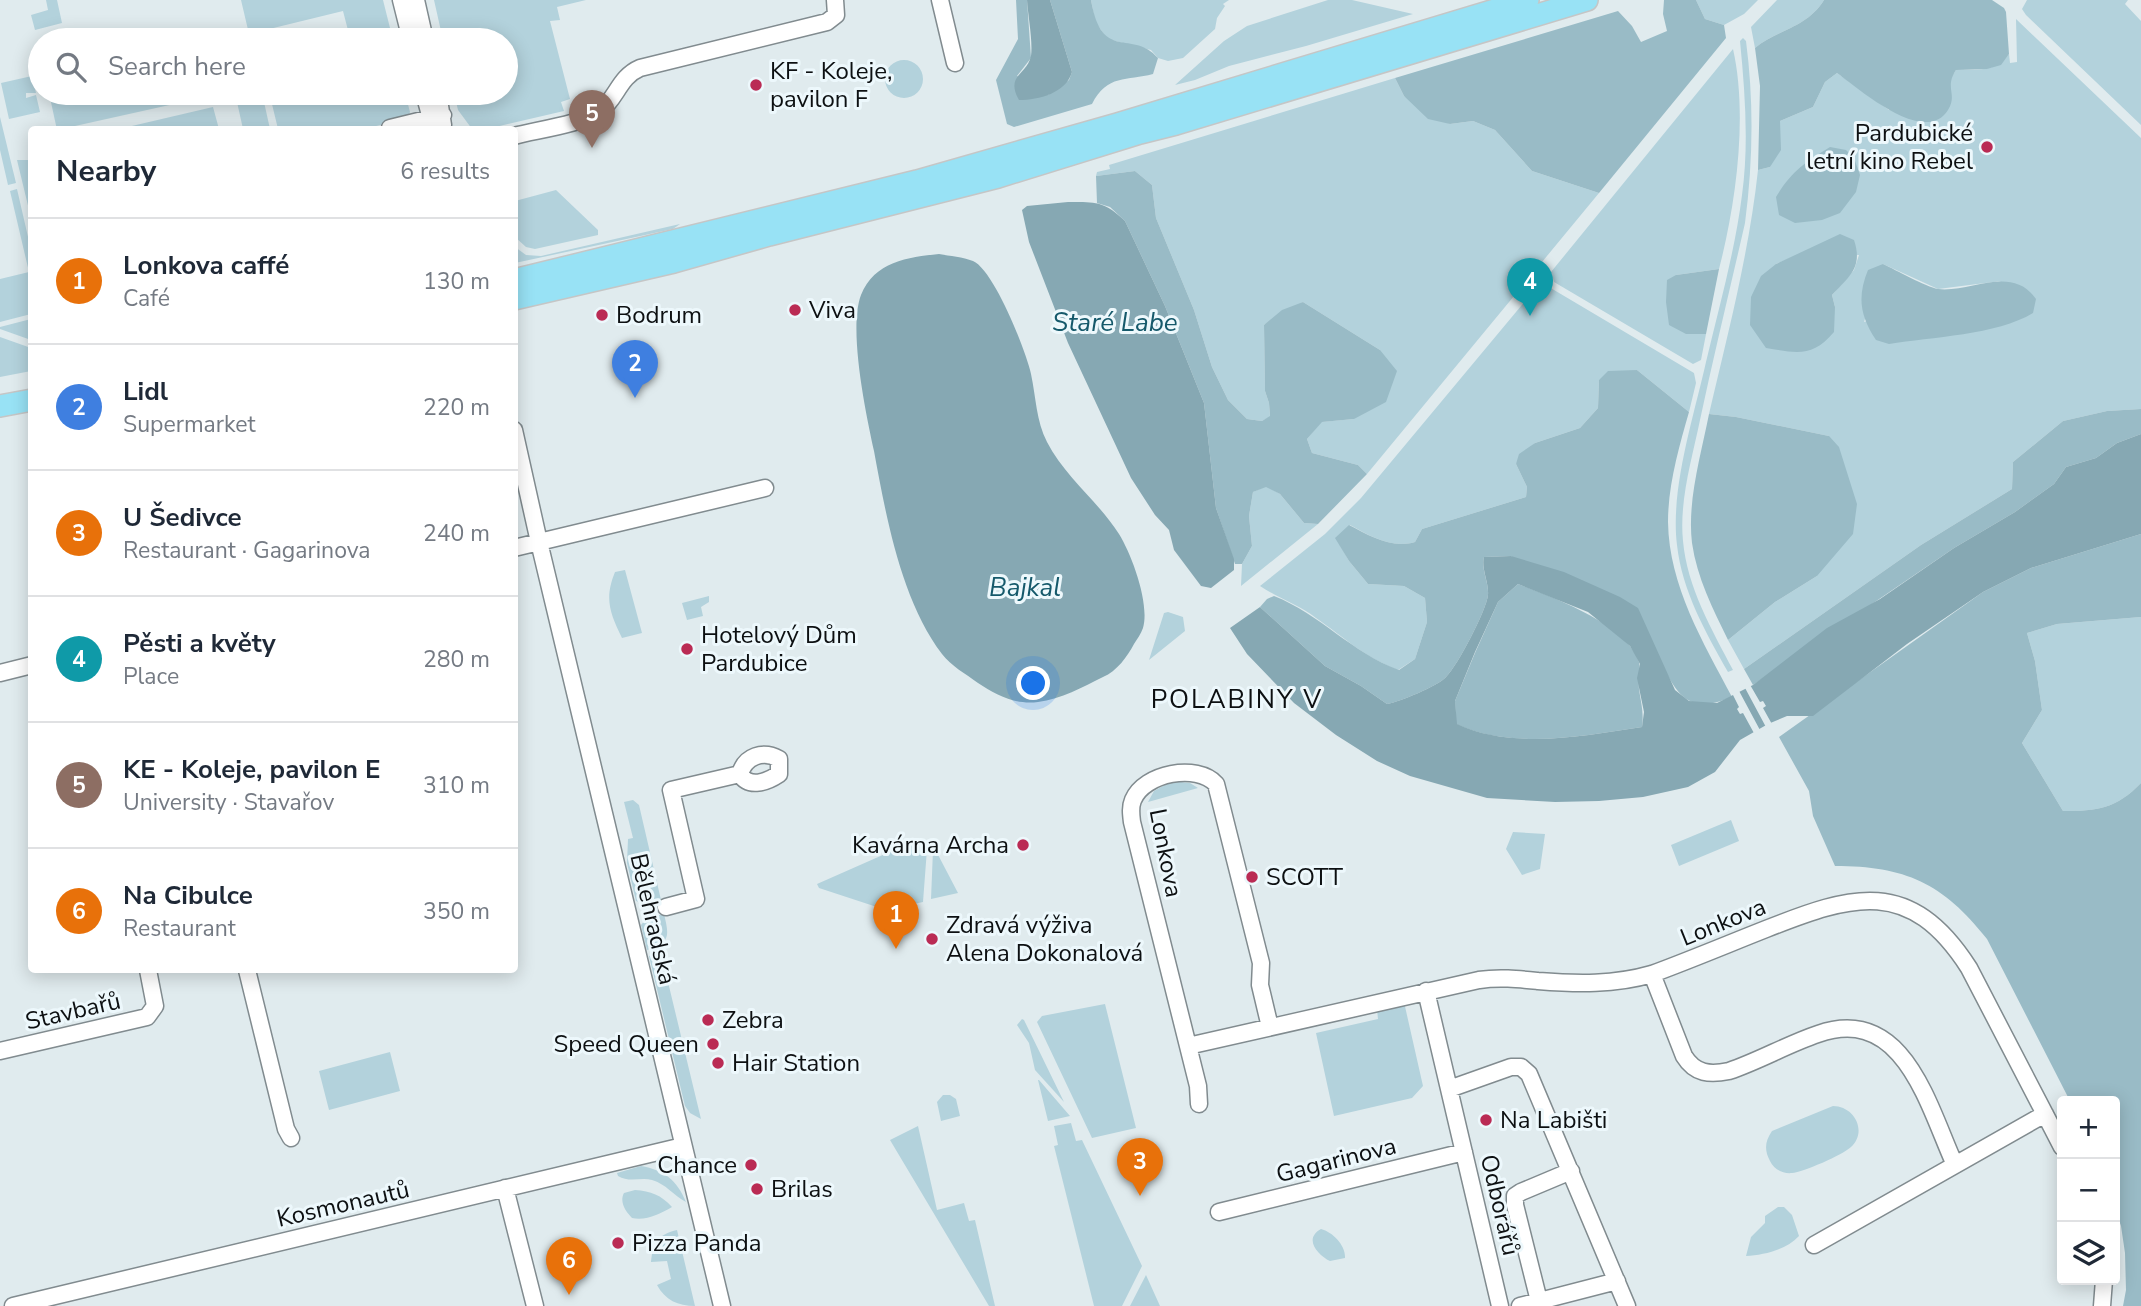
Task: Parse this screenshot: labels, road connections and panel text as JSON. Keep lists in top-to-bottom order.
{
  "streets": {
    "street": [
      "Lonkova",
      "Bělehradská",
      "Stavbařů",
      "Gagarinova",
      "Kosmonautů",
      "Odborářů"
    ]
  },
  "crossings": [
    ["Lonkova", "Odborářů"],
    ["Bělehradská", "Kosmonautů"],
    ["Gagarinova", "Odborářů"]
  ],
  "districts": ["POLABINY V"],
  "water": ["Staré Labe", "Bajkal"],
  "places": [
    "KF - Koleje, pavilon F",
    "Pardubické letní kino Rebel",
    "Viva",
    "Bodrum",
    "Hotelový Dům Pardubice",
    "Kavárna Archa",
    "SCOTT",
    "Zdravá výživa Alena Dokonalová",
    "Zebra",
    "Speed Queen",
    "Hair Station",
    "Na Labišti",
    "Chance",
    "Brilas",
    "Pizza Panda"
  ],
  "page": {
    "search": "Search here",
    "pins": [
      "5",
      "4",
      "2",
      "1",
      "3",
      "6"
    ],
    "heading": ["Nearby", "6 results"],
    "list": [
      {
        "mark": "1",
        "name": "Lonkova caffé",
        "note": "Café",
        "value": "130 m"
      },
      {
        "mark": "2",
        "name": "Lidl",
        "note": "Supermarket",
        "value": "220 m"
      },
      {
        "mark": "3",
        "name": "U Šedivce",
        "note": "Restaurant · Gagarinova",
        "value": "240 m"
      },
      {
        "mark": "4",
        "name": "Pěsti a květy",
        "note": "Place",
        "value": "280 m"
      },
      {
        "mark": "5",
        "name": "KE - Koleje, pavilon E",
        "note": "University · Stavařov",
        "value": "310 m"
      },
      {
        "mark": "6",
        "name": "Na Cibulce",
        "note": "Restaurant",
        "value": "350 m"
      }
    ],
    "map_buttons": ["+", "−"]
  }
}
